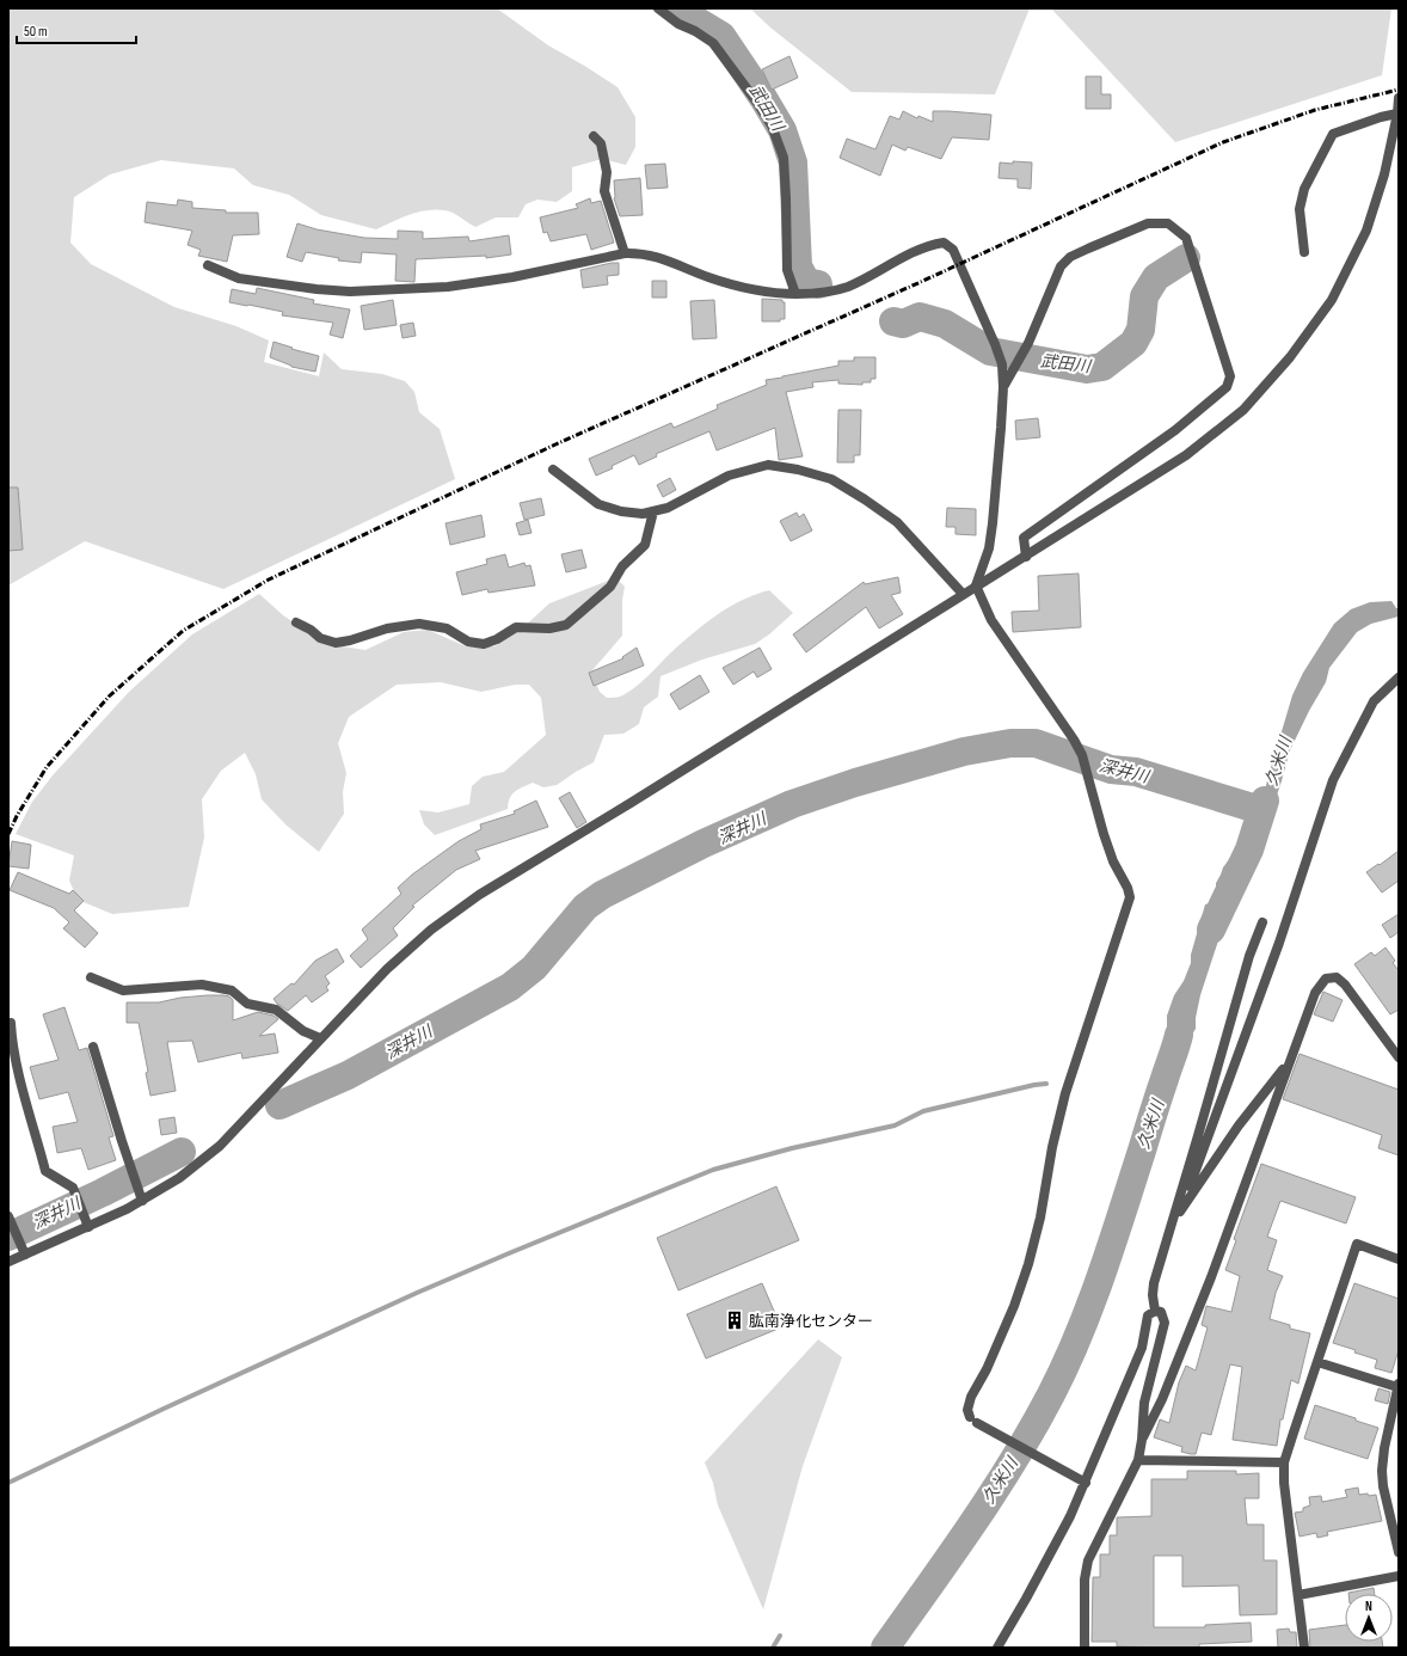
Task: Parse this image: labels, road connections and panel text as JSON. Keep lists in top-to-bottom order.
{
  "water": ["武田川", "久米川", "深井川"],
  "places": {
    "building": ["肱南浄化センター"]
  },
  "scale_bar": "50 m",
  "north": "top"
}
